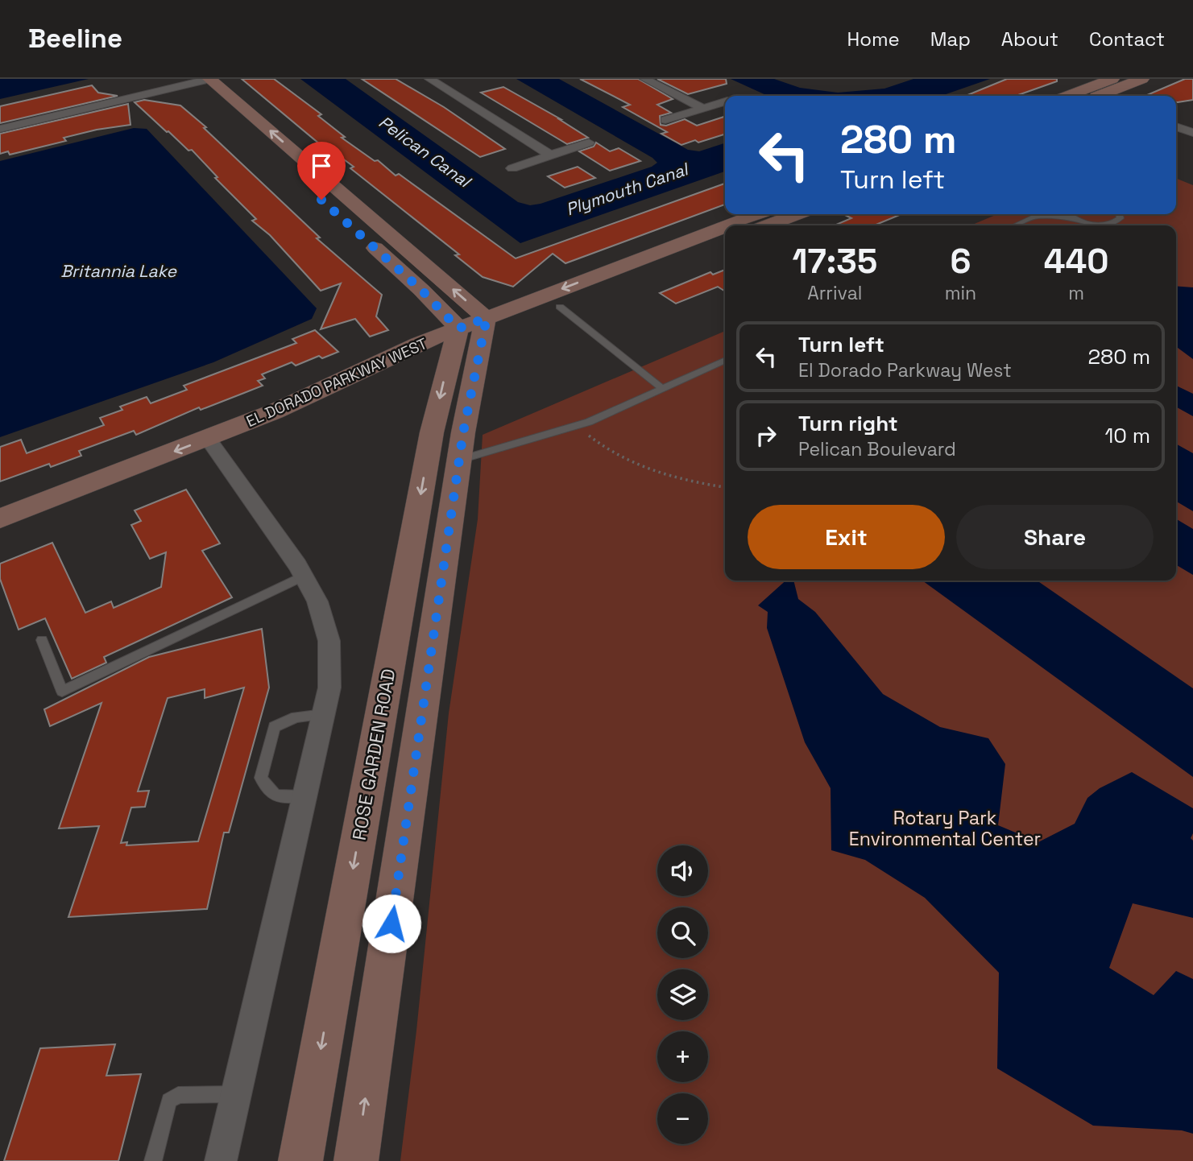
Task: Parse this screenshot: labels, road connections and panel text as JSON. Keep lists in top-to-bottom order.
{
  "streets": {
    "street": ["EL DORADO PARKWAY WEST", "ROSE GARDEN ROAD"]
  },
  "crossings": [
    ["EL DORADO PARKWAY WEST", "ROSE GARDEN ROAD"]
  ],
  "water": ["Pelican Canal", "Plymouth Canal", "Britannia Lake"],
  "parks": ["Rotary Park Environmental Center"],
  "page": {
    "header": "Beeline",
    "nav": [
      "Home",
      "Map",
      "About",
      "Contact"
    ],
    "turn": ["280 m", "Turn left"],
    "eta": [
      "17:35",
      "Arrival",
      "6",
      "min",
      "440",
      "m"
    ],
    "list": [
      {
        "name": "Turn left",
        "note": "El Dorado Parkway West",
        "value": "280 m"
      },
      {
        "name": "Turn right",
        "note": "Pelican Boulevard",
        "value": "10 m"
      }
    ],
    "buttons": ["Exit", "Share"],
    "map_buttons": ["+", "−"]
  }
}
